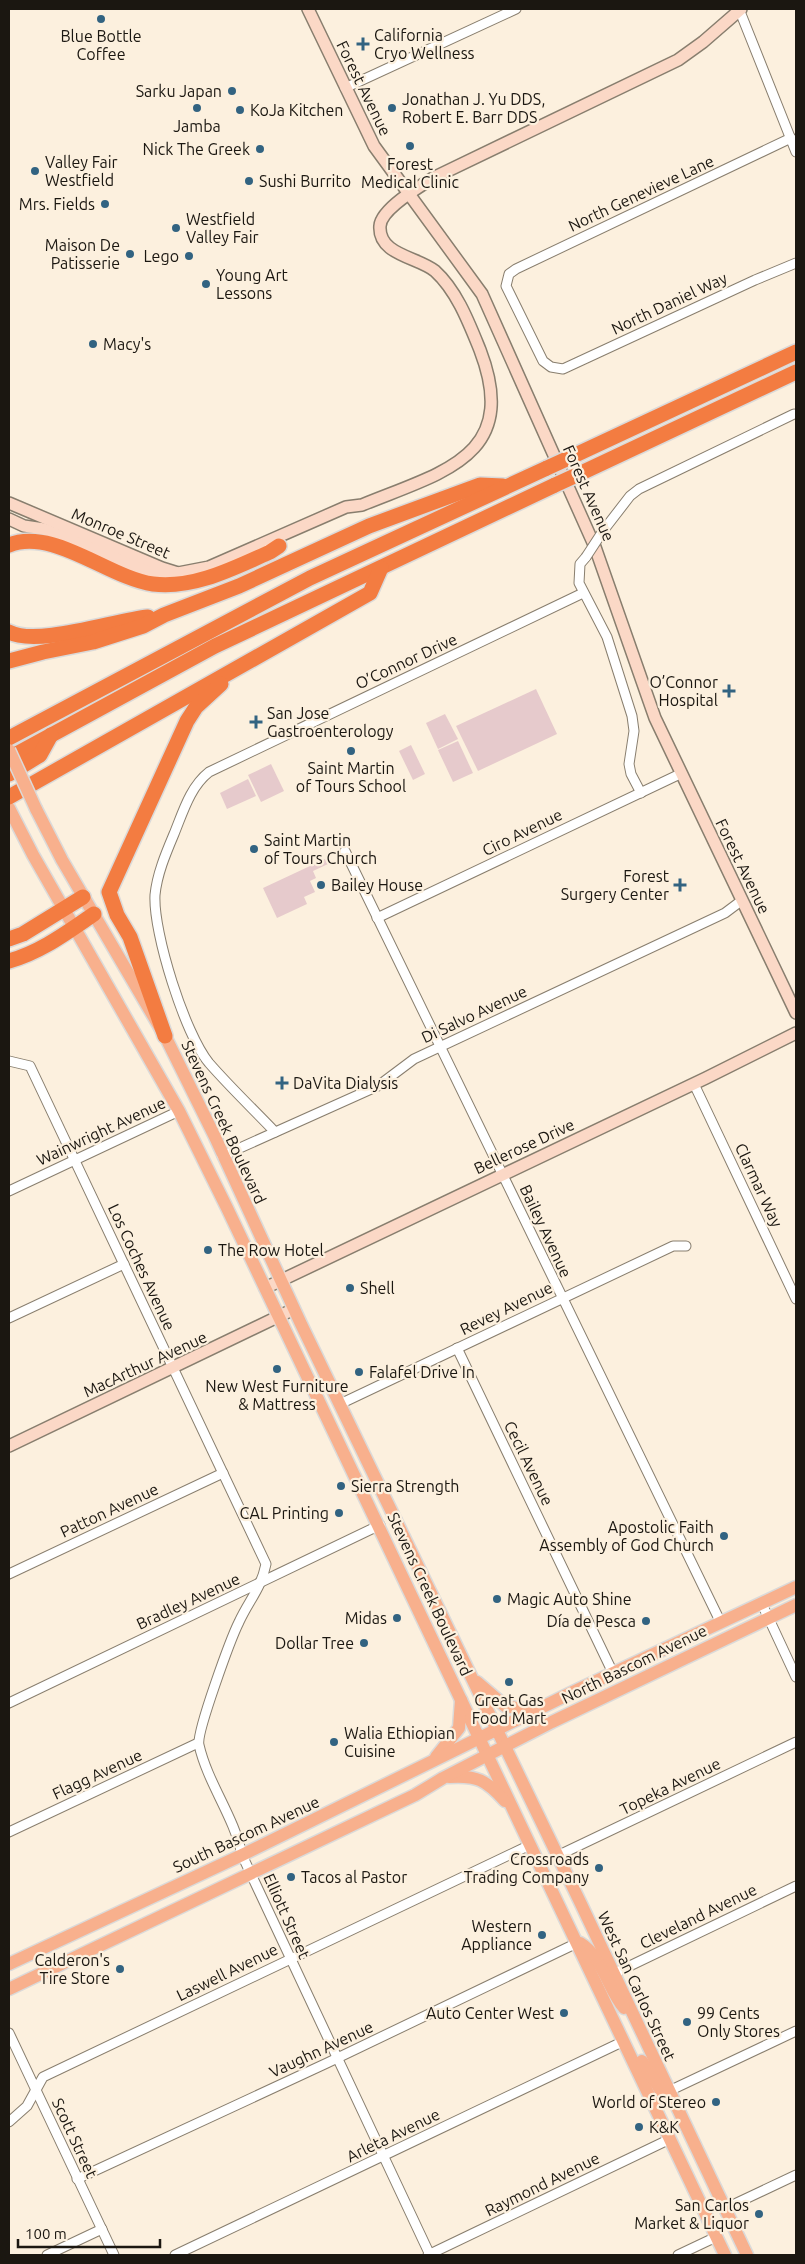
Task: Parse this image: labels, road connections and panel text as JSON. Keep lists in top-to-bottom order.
{
  "streets": {
    "main road": [
      "Forest Avenue",
      "Monroe Street",
      "Stevens Creek Boulevard",
      "Bellerose Drive",
      "MacArthur Avenue",
      "North Bascom Avenue",
      "South Bascom Avenue",
      "West San Carlos Street"
    ],
    "street": [
      "North Genevieve Lane",
      "North Daniel Way",
      "O’Connor Drive",
      "Ciro Avenue",
      "Di Salvo Avenue",
      "Wainwright Avenue",
      "Clarmar Way",
      "Bailey Avenue",
      "Los Coches Avenue",
      "Revey Avenue",
      "Cecil Avenue",
      "Patton Avenue",
      "Bradley Avenue",
      "Flagg Avenue",
      "Topeka Avenue",
      "Elliott Street",
      "Cleveland Avenue",
      "Laswell Avenue",
      "Vaughn Avenue",
      "Arleta Avenue",
      "Scott Street",
      "Raymond Avenue"
    ]
  },
  "crossings": [
    ["Forest Avenue", "Monroe Street"],
    ["Forest Avenue", "Ciro Avenue"],
    ["Forest Avenue", "Di Salvo Avenue"],
    ["North Genevieve Lane", "North Daniel Way"],
    ["O’Connor Drive", "Di Salvo Avenue"],
    ["Ciro Avenue", "Bailey Avenue"],
    ["Di Salvo Avenue", "Stevens Creek Boulevard"],
    ["Di Salvo Avenue", "Bailey Avenue"],
    ["Stevens Creek Boulevard", "Wainwright Avenue"],
    ["Stevens Creek Boulevard", "Bellerose Drive"],
    ["Stevens Creek Boulevard", "Revey Avenue"],
    ["Stevens Creek Boulevard", "MacArthur Avenue"],
    ["Stevens Creek Boulevard", "Bradley Avenue"],
    ["Stevens Creek Boulevard", "North Bascom Avenue"],
    ["Stevens Creek Boulevard", "South Bascom Avenue"],
    ["Stevens Creek Boulevard", "West San Carlos Street"],
    ["Wainwright Avenue", "Los Coches Avenue"],
    ["Bellerose Drive", "Clarmar Way"],
    ["Bellerose Drive", "Bailey Avenue"],
    ["Bailey Avenue", "Revey Avenue"],
    ["Bailey Avenue", "North Bascom Avenue"],
    ["Los Coches Avenue", "MacArthur Avenue"],
    ["Los Coches Avenue", "Patton Avenue"],
    ["Los Coches Avenue", "Bradley Avenue"],
    ["Revey Avenue", "Cecil Avenue"],
    ["Cecil Avenue", "North Bascom Avenue"],
    ["North Bascom Avenue", "South Bascom Avenue"],
    ["North Bascom Avenue", "West San Carlos Street"],
    ["Flagg Avenue", "Elliott Street"],
    ["Topeka Avenue", "West San Carlos Street"],
    ["South Bascom Avenue", "Elliott Street"],
    ["South Bascom Avenue", "West San Carlos Street"],
    ["Elliott Street", "Laswell Avenue"],
    ["Elliott Street", "Vaughn Avenue"],
    ["Elliott Street", "Arleta Avenue"],
    ["Elliott Street", "Raymond Avenue"],
    ["Cleveland Avenue", "West San Carlos Street"],
    ["Laswell Avenue", "Scott Street"],
    ["Vaughn Avenue", "Scott Street"]
  ],
  "places": {
    "other": [
      "Blue Bottle Coffee",
      "Sarku Japan",
      "Jamba",
      "Jonathan J. Yu DDS, Robert E. Barr DDS",
      "KoJa Kitchen",
      "Forest Medical Clinic",
      "Nick The Greek",
      "Valley Fair Westfield",
      "Sushi Burrito",
      "Mrs. Fields",
      "Westfield Valley Fair",
      "Maison De Patisserie",
      "Lego",
      "Young Art Lessons",
      "Macy's",
      "Saint Martin of Tours School",
      "Saint Martin of Tours Church",
      "Bailey House",
      "The Row Hotel",
      "Shell",
      "New West Furniture & Mattress",
      "Falafel Drive In",
      "Sierra Strength",
      "CAL Printing",
      "Apostolic Faith Assembly of God Church",
      "Magic Auto Shine",
      "Midas",
      "Día de Pesca",
      "Dollar Tree",
      "Great Gas Food Mart",
      "Walia Ethiopian Cuisine",
      "Crossroads Trading Company",
      "Tacos al Pastor",
      "Western Appliance",
      "Calderon's Tire Store",
      "Auto Center West",
      "99 Cents Only Stores",
      "World of Stereo",
      "K&K",
      "San Carlos Market & Liquor"
    ],
    "health": [
      "California Cryo Wellness",
      "O’Connor Hospital",
      "San Jose Gastroenterology",
      "Forest Surgery Center",
      "DaVita Dialysis"
    ]
  },
  "scale_bar": "100 m"
}
